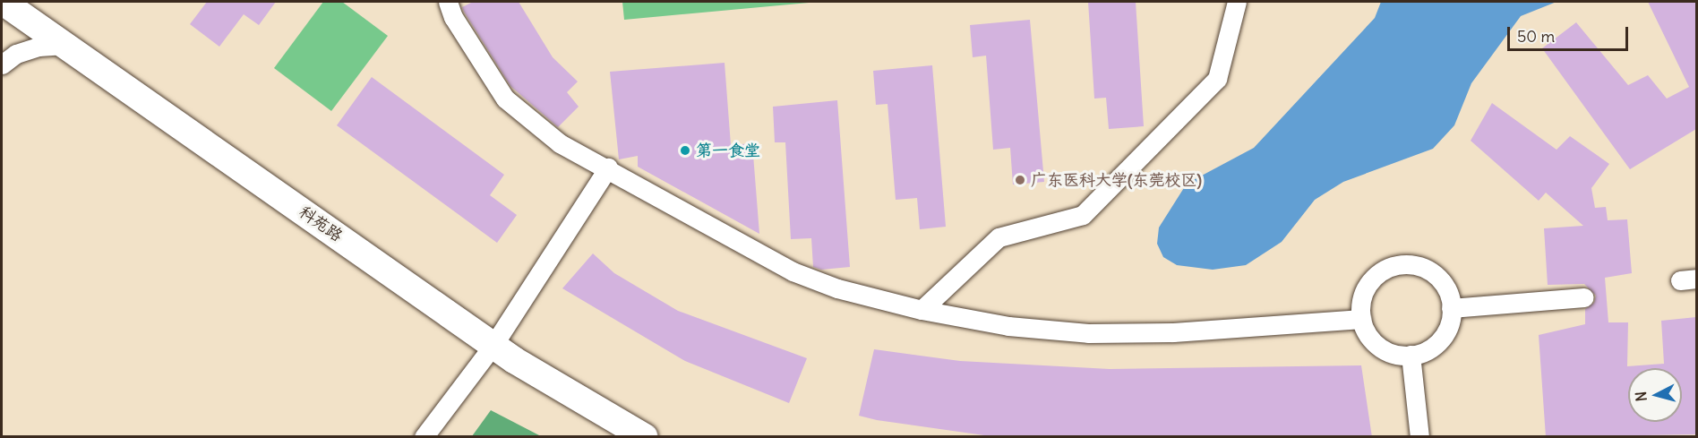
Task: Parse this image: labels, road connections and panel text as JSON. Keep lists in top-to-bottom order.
{
  "streets": {
    "street": ["科苑路"]
  },
  "places": ["第一食堂", "广东医科大学(东莞校区)"],
  "scale_bar": "50 m",
  "north": "left"
}
